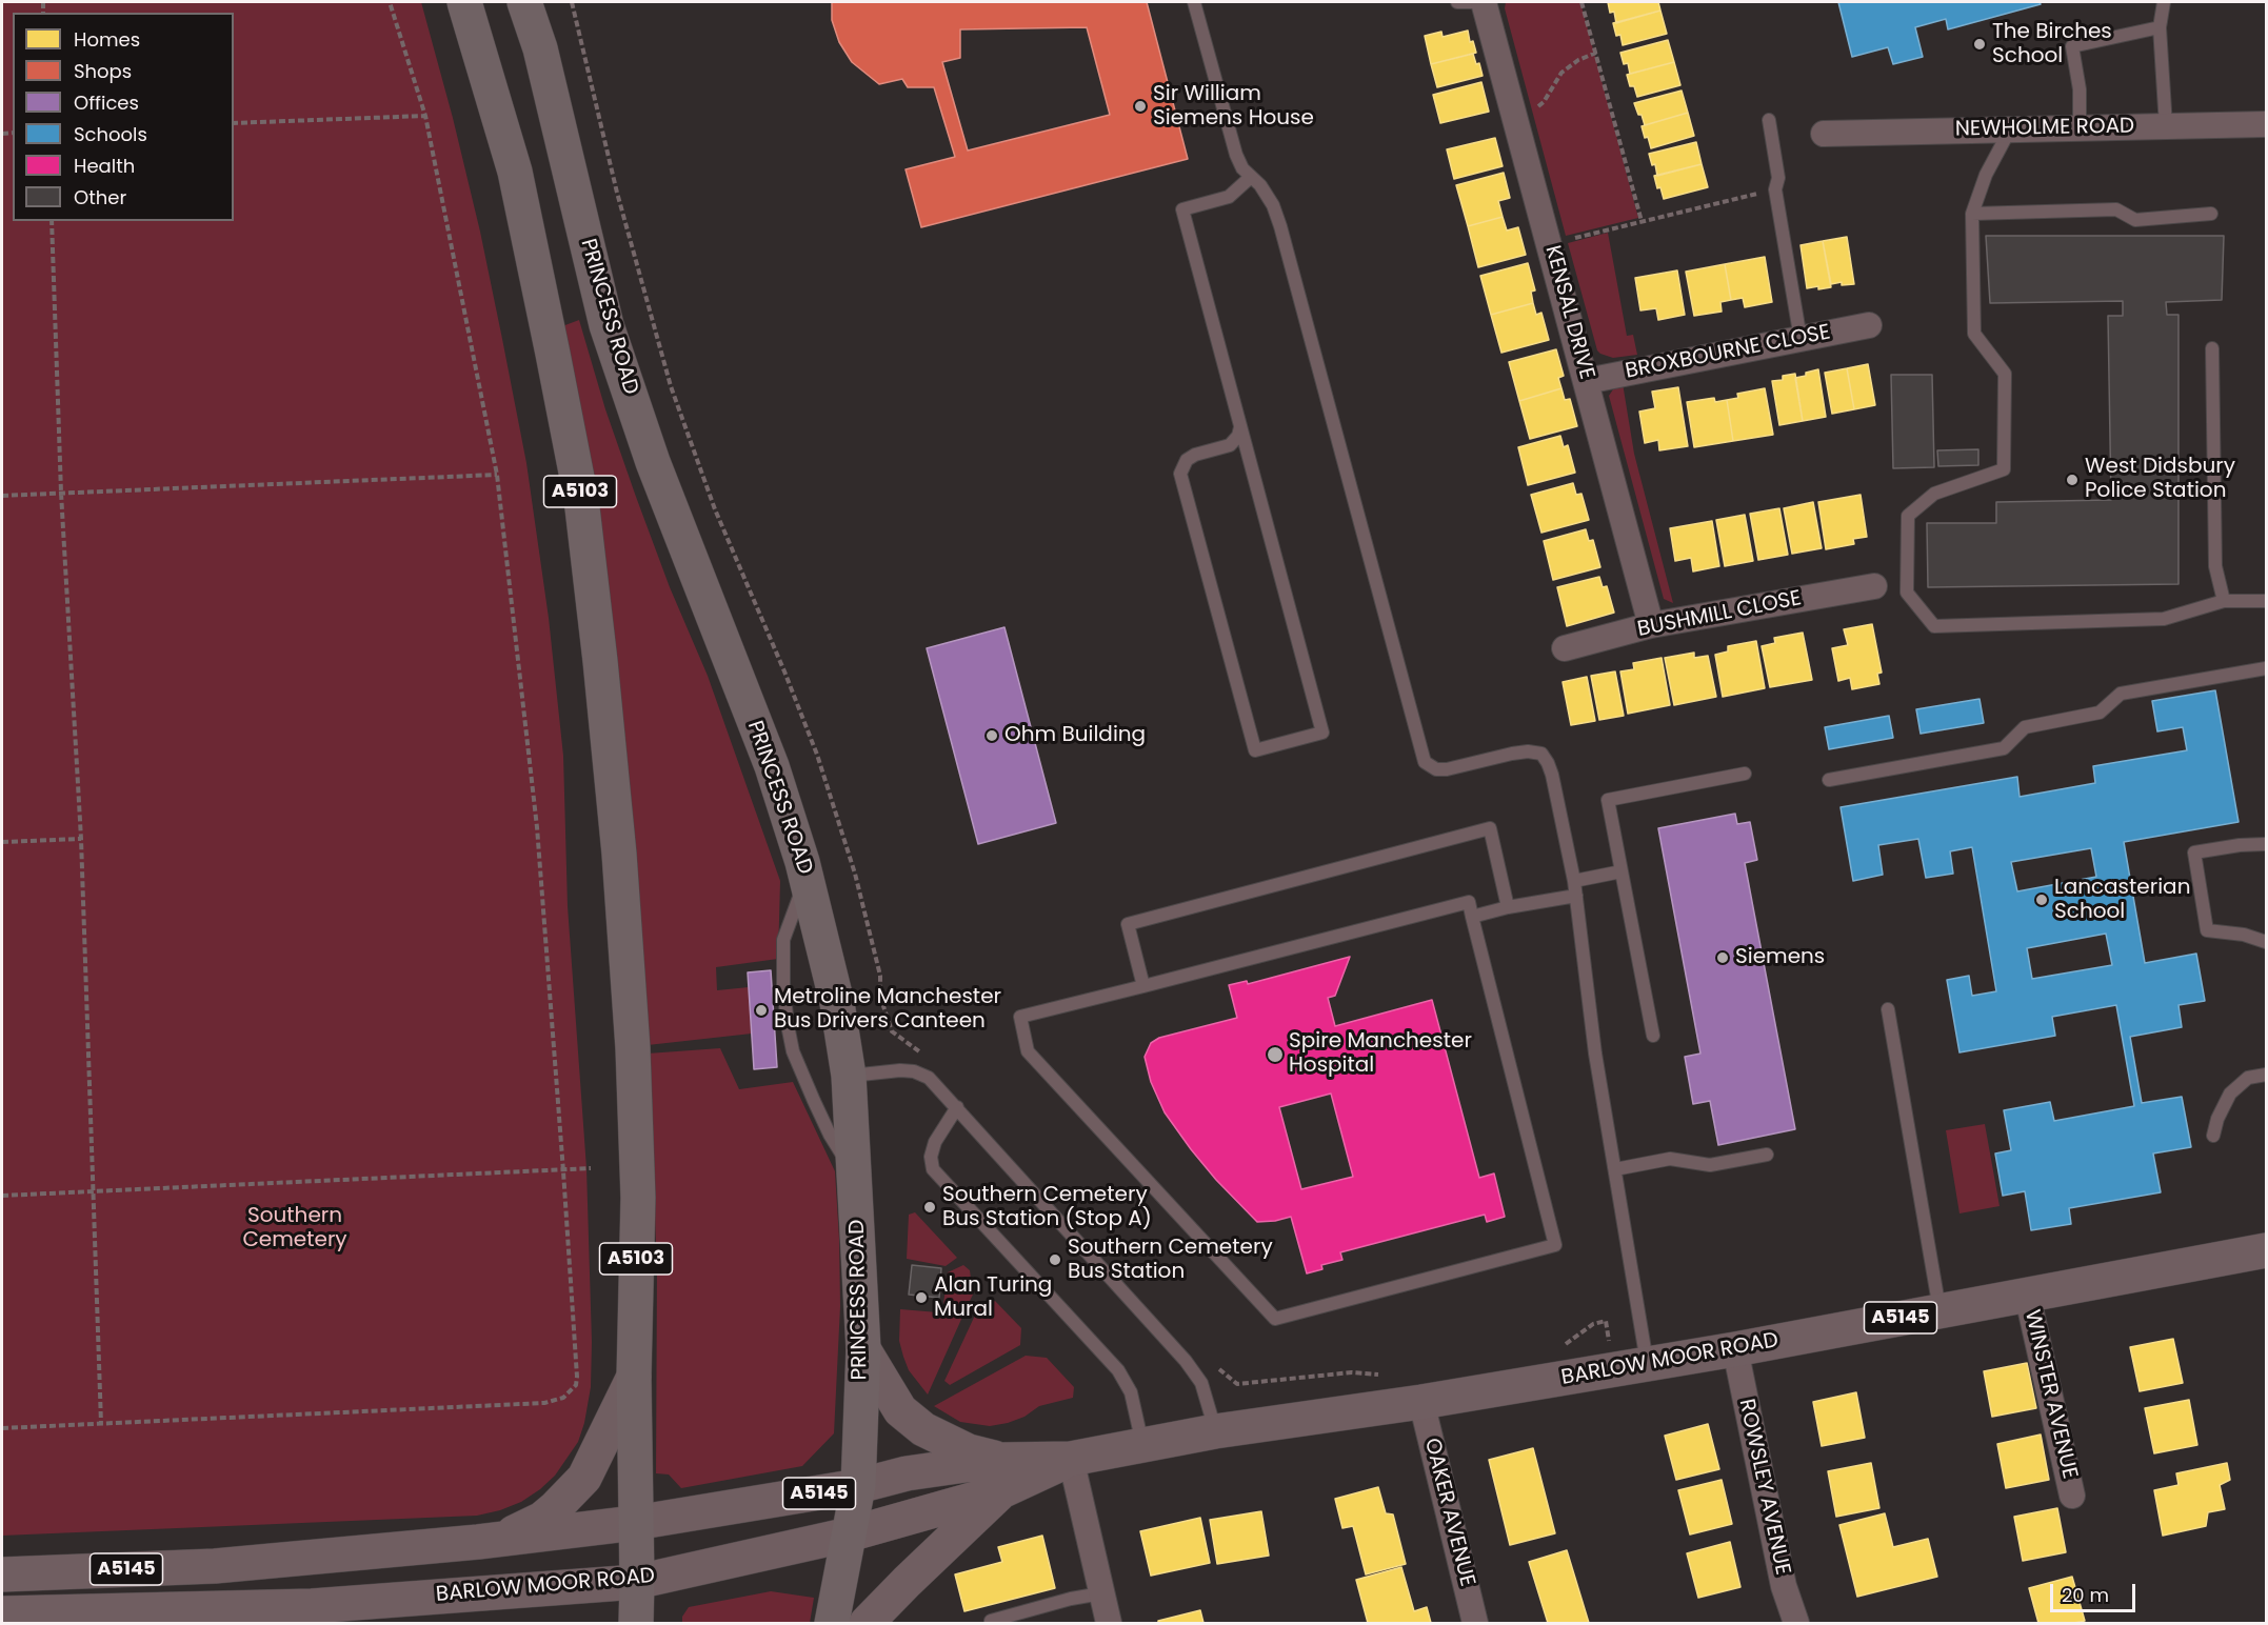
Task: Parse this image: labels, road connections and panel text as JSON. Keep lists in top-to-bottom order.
{
  "streets": {
    "highway": ["PRINCESS ROAD", "A5103"],
    "main road": ["A5145", "BARLOW MOOR ROAD"],
    "street": [
      "NEWHOLME ROAD",
      "KENSAL DRIVE",
      "BROXBOURNE CLOSE",
      "BUSHMILL CLOSE",
      "WINSTER AVENUE",
      "ROWSLEY AVENUE",
      "OAKER AVENUE"
    ]
  },
  "crossings": [
    ["KENSAL DRIVE", "BROXBOURNE CLOSE"],
    ["KENSAL DRIVE", "BUSHMILL CLOSE"],
    ["PRINCESS ROAD", "BARLOW MOOR ROAD"],
    ["A5103", "A5145"],
    ["A5103", "BARLOW MOOR ROAD"],
    ["A5145", "BARLOW MOOR ROAD"],
    ["BARLOW MOOR ROAD", "WINSTER AVENUE"],
    ["BARLOW MOOR ROAD", "ROWSLEY AVENUE"],
    ["BARLOW MOOR ROAD", "OAKER AVENUE"]
  ],
  "parks": ["Southern Cemetery"],
  "places": [
    "The Birches School",
    "Sir William Siemens House",
    "West Didsbury Police Station",
    "Ohm Building",
    "Lancasterian School",
    "Siemens",
    "Metroline Manchester Bus Drivers Canteen",
    "Spire Manchester Hospital",
    "Southern Cemetery Bus Station (Stop A)",
    "Southern Cemetery Bus Station",
    "Alan Turing Mural"
  ],
  "legend": [
    "Homes",
    "Shops",
    "Offices",
    "Schools",
    "Health",
    "Other"
  ],
  "scale_bar": "20 m"
}
